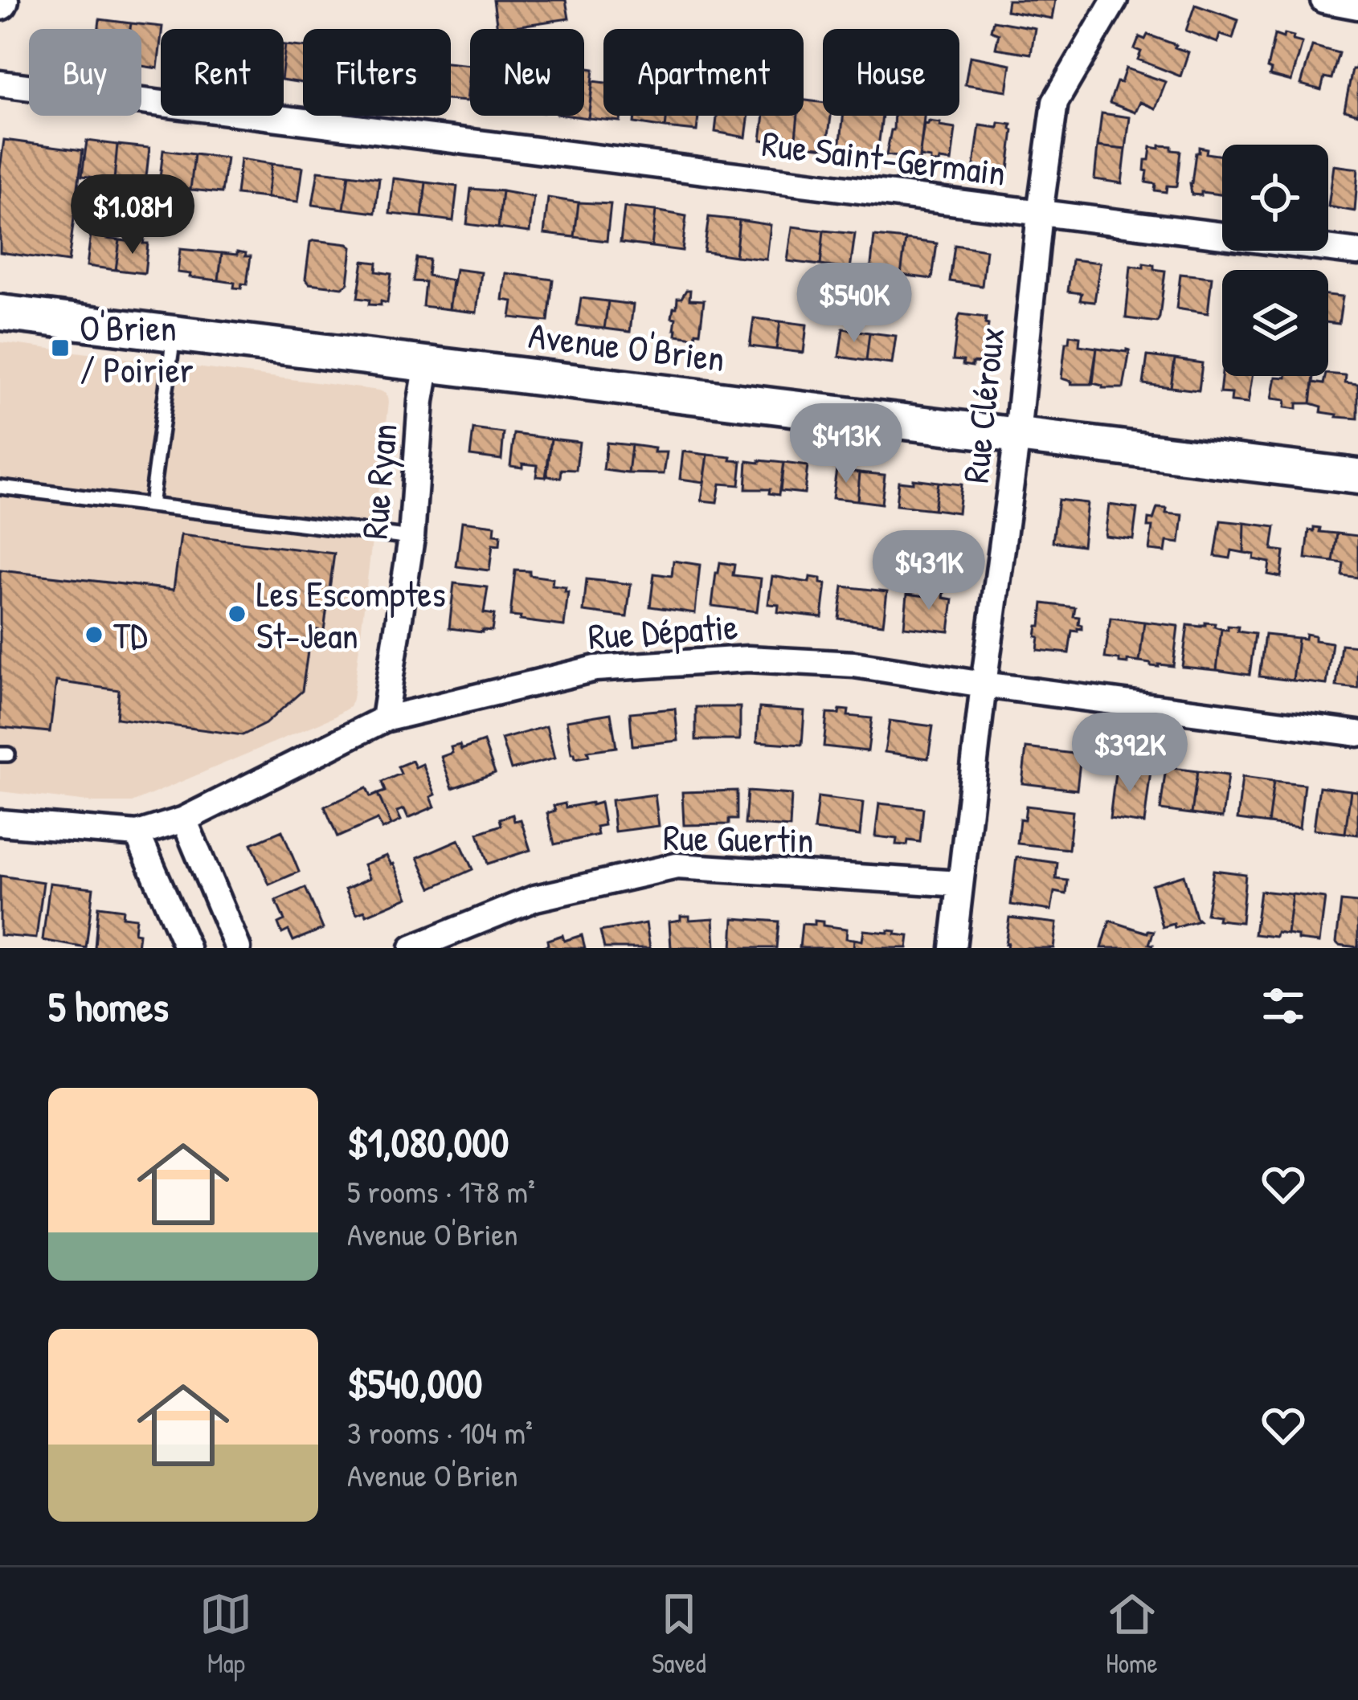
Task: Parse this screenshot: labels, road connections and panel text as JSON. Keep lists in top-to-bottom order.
{
  "streets": {
    "street": [
      "Rue Saint-Germain",
      "Avenue O'Brien",
      "Rue Cléroux",
      "Rue Ryan",
      "Rue Dépatie",
      "Rue Guertin"
    ]
  },
  "crossings": [
    ["Rue Saint-Germain", "Rue Cléroux"],
    ["Avenue O'Brien", "Rue Cléroux"],
    ["Avenue O'Brien", "Rue Ryan"],
    ["Rue Cléroux", "Rue Dépatie"],
    ["Rue Cléroux", "Rue Guertin"],
    ["Rue Ryan", "Rue Dépatie"]
  ],
  "places": {
    "transit": ["O'Brien / Poirier"],
    "other": ["Les Escomptes St-Jean", "TD"]
  },
  "page": {
    "chip": [
      "Buy",
      "Rent",
      "Filters",
      "New",
      "Apartment",
      "House"
    ],
    "price": [
      "$1.08M",
      "$540K",
      "$413K",
      "$431K",
      "$392K"
    ],
    "heading": "5 homes",
    "list": [
      {
        "name": "$1,080,000",
        "note": "5 rooms · 178 m² · Avenue O'Brien"
      },
      {
        "name": "$540,000",
        "note": "3 rooms · 104 m² · Avenue O'Brien"
      }
    ],
    "tabs": ["Map", "Saved", "Home"]
  }
}
